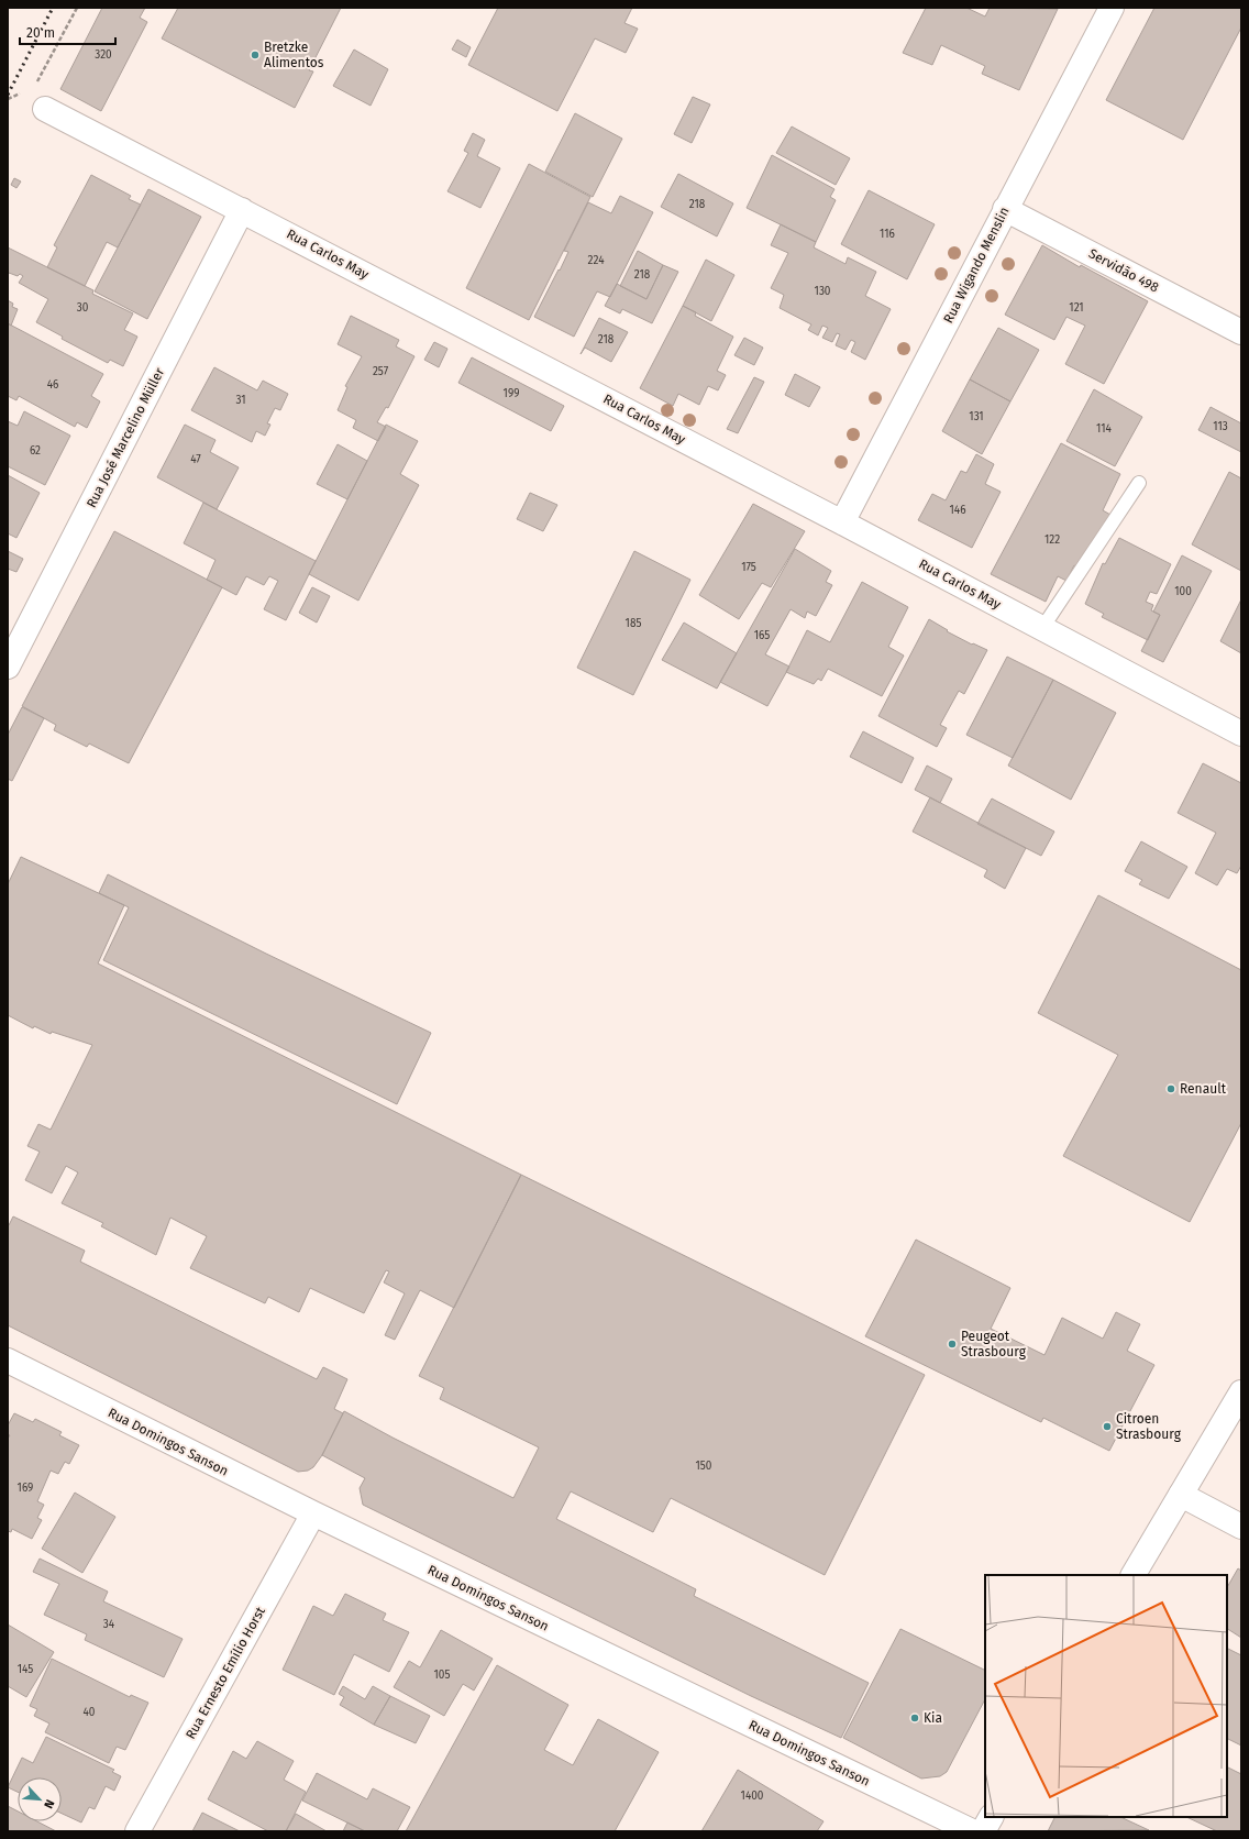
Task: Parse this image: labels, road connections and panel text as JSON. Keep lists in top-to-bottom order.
{
  "streets": {
    "main road": [
      "Rua Carlos May",
      "Rua Wigando Menslin",
      "Servidão 498",
      "Rua José Marcelino Müller",
      "Rua Domingos Sanson",
      "Rua Ernesto Emílio Horst"
    ]
  },
  "crossings": [
    ["Rua Carlos May", "Rua Wigando Menslin"],
    ["Rua Carlos May", "Rua José Marcelino Müller"],
    ["Rua Wigando Menslin", "Servidão 498"],
    ["Rua Domingos Sanson", "Rua Ernesto Emílio Horst"]
  ],
  "places": [
    "Bretzke Alimentos",
    "Renault",
    "Peugeot Strasbourg",
    "Citroen Strasbourg",
    "Kia"
  ],
  "house_numbers": [
    "320",
    "218",
    "116",
    "224",
    "218",
    "130",
    "30",
    "121",
    "218",
    "257",
    "46",
    "199",
    "31",
    "131",
    "113",
    "114",
    "62",
    "47",
    "146",
    "122",
    "175",
    "100",
    "185",
    "165",
    "150",
    "169",
    "34",
    "145",
    "105",
    "40",
    "1400"
  ],
  "scale_bar": "20 m",
  "north": "bottom right"
}
